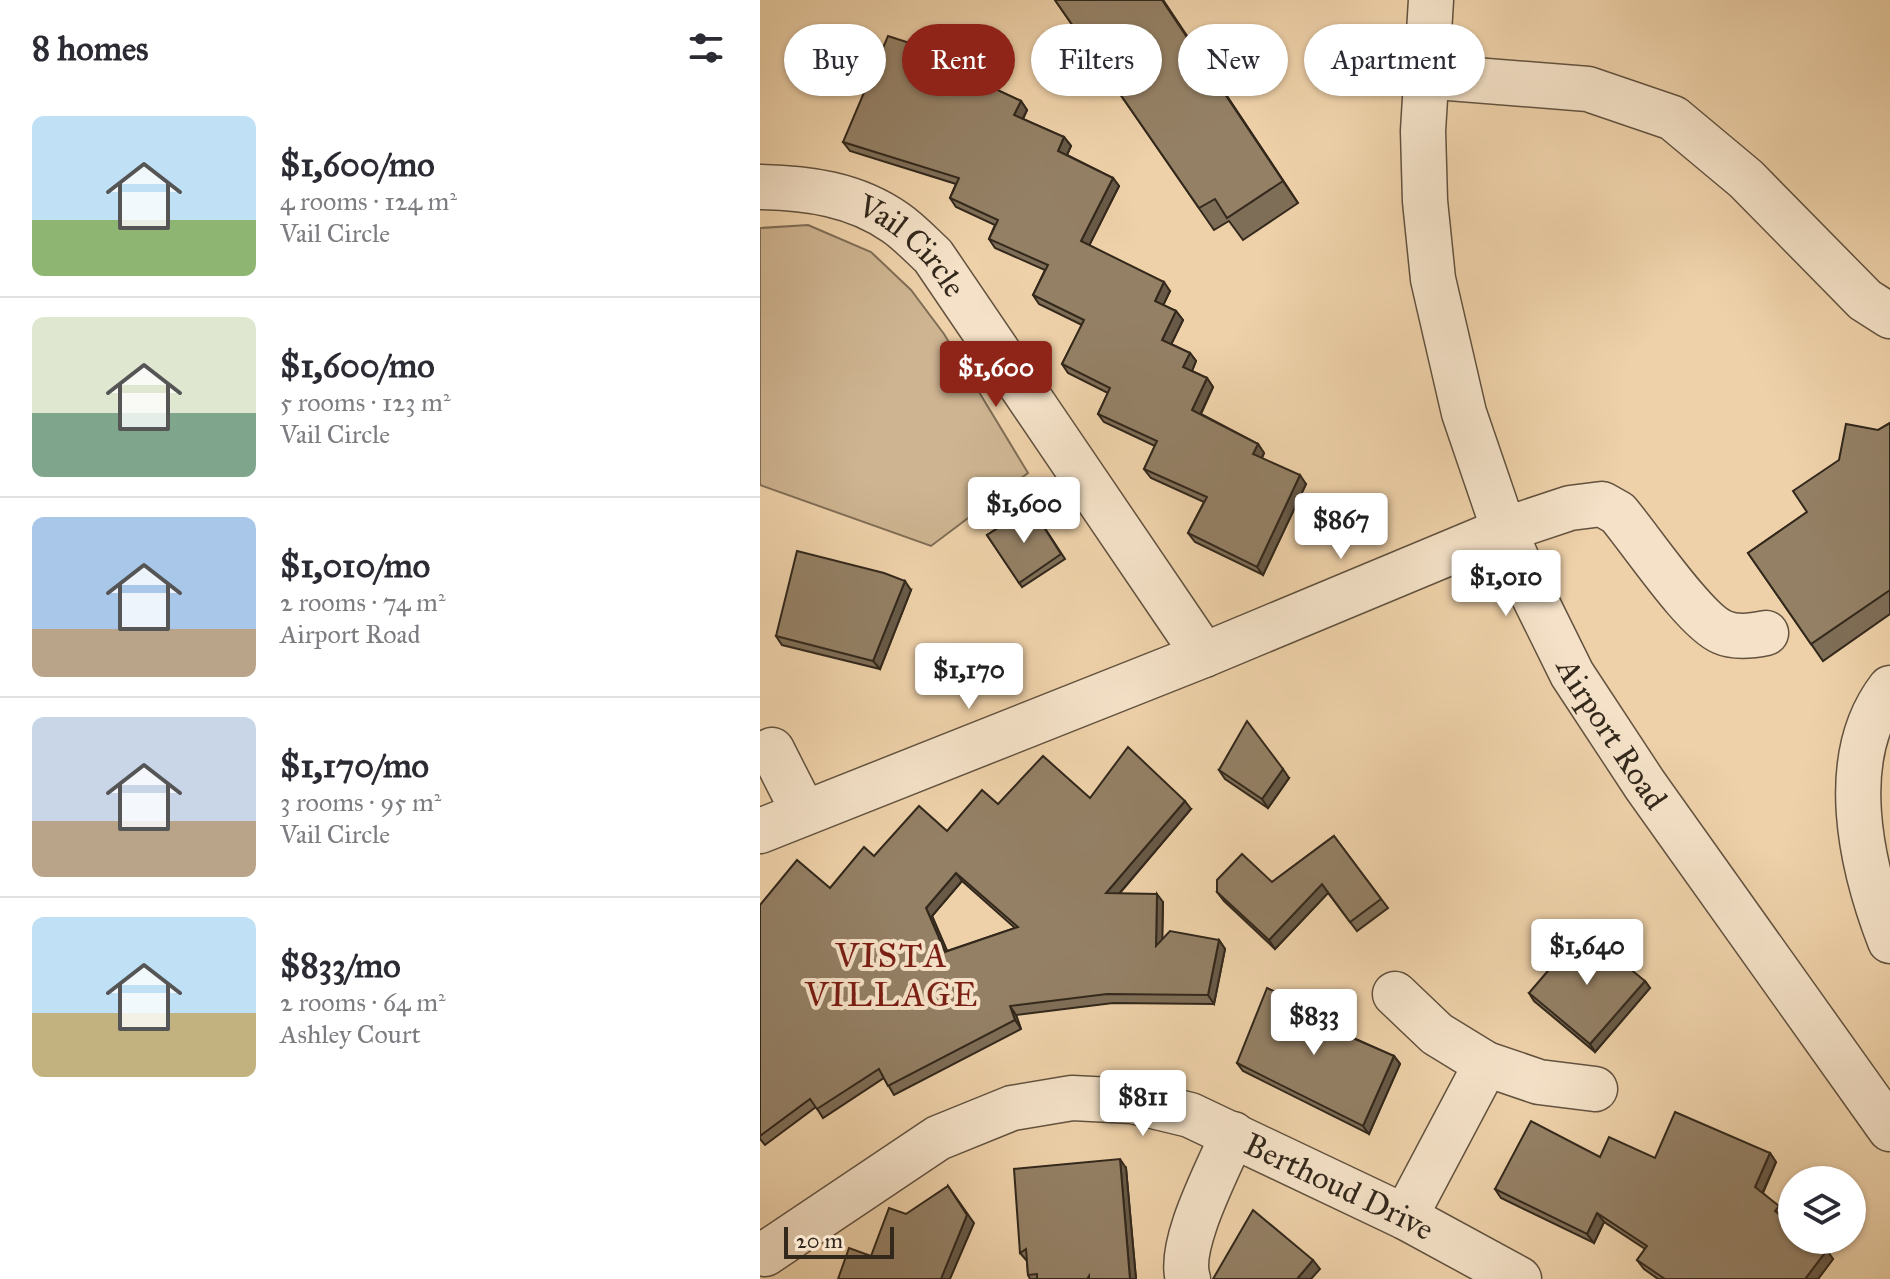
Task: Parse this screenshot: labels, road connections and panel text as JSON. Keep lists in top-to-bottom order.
{
  "streets": {
    "street": ["Vail Circle", "Airport Road", "Berthoud Drive"]
  },
  "districts": ["VISTA VILLAGE"],
  "scale_bar": "20 m",
  "page": {
    "heading": "8 homes",
    "chip": [
      "Buy",
      "Rent",
      "Filters",
      "New",
      "Apartment"
    ],
    "list": [
      {
        "name": "$1,600/mo",
        "note": "4 rooms · 124 m² · Vail Circle"
      },
      {
        "name": "$1,600/mo",
        "note": "5 rooms · 123 m² · Vail Circle"
      },
      {
        "name": "$1,010/mo",
        "note": "2 rooms · 74 m² · Airport Road"
      },
      {
        "name": "$1,170/mo",
        "note": "3 rooms · 95 m² · Vail Circle"
      },
      {
        "name": "$833/mo",
        "note": "2 rooms · 64 m² · Ashley Court"
      }
    ],
    "price": [
      "$1,600",
      "$1,600",
      "$867",
      "$1,010",
      "$1,170",
      "$1,640",
      "$833",
      "$811"
    ],
    "scale": "20 m"
  }
}
